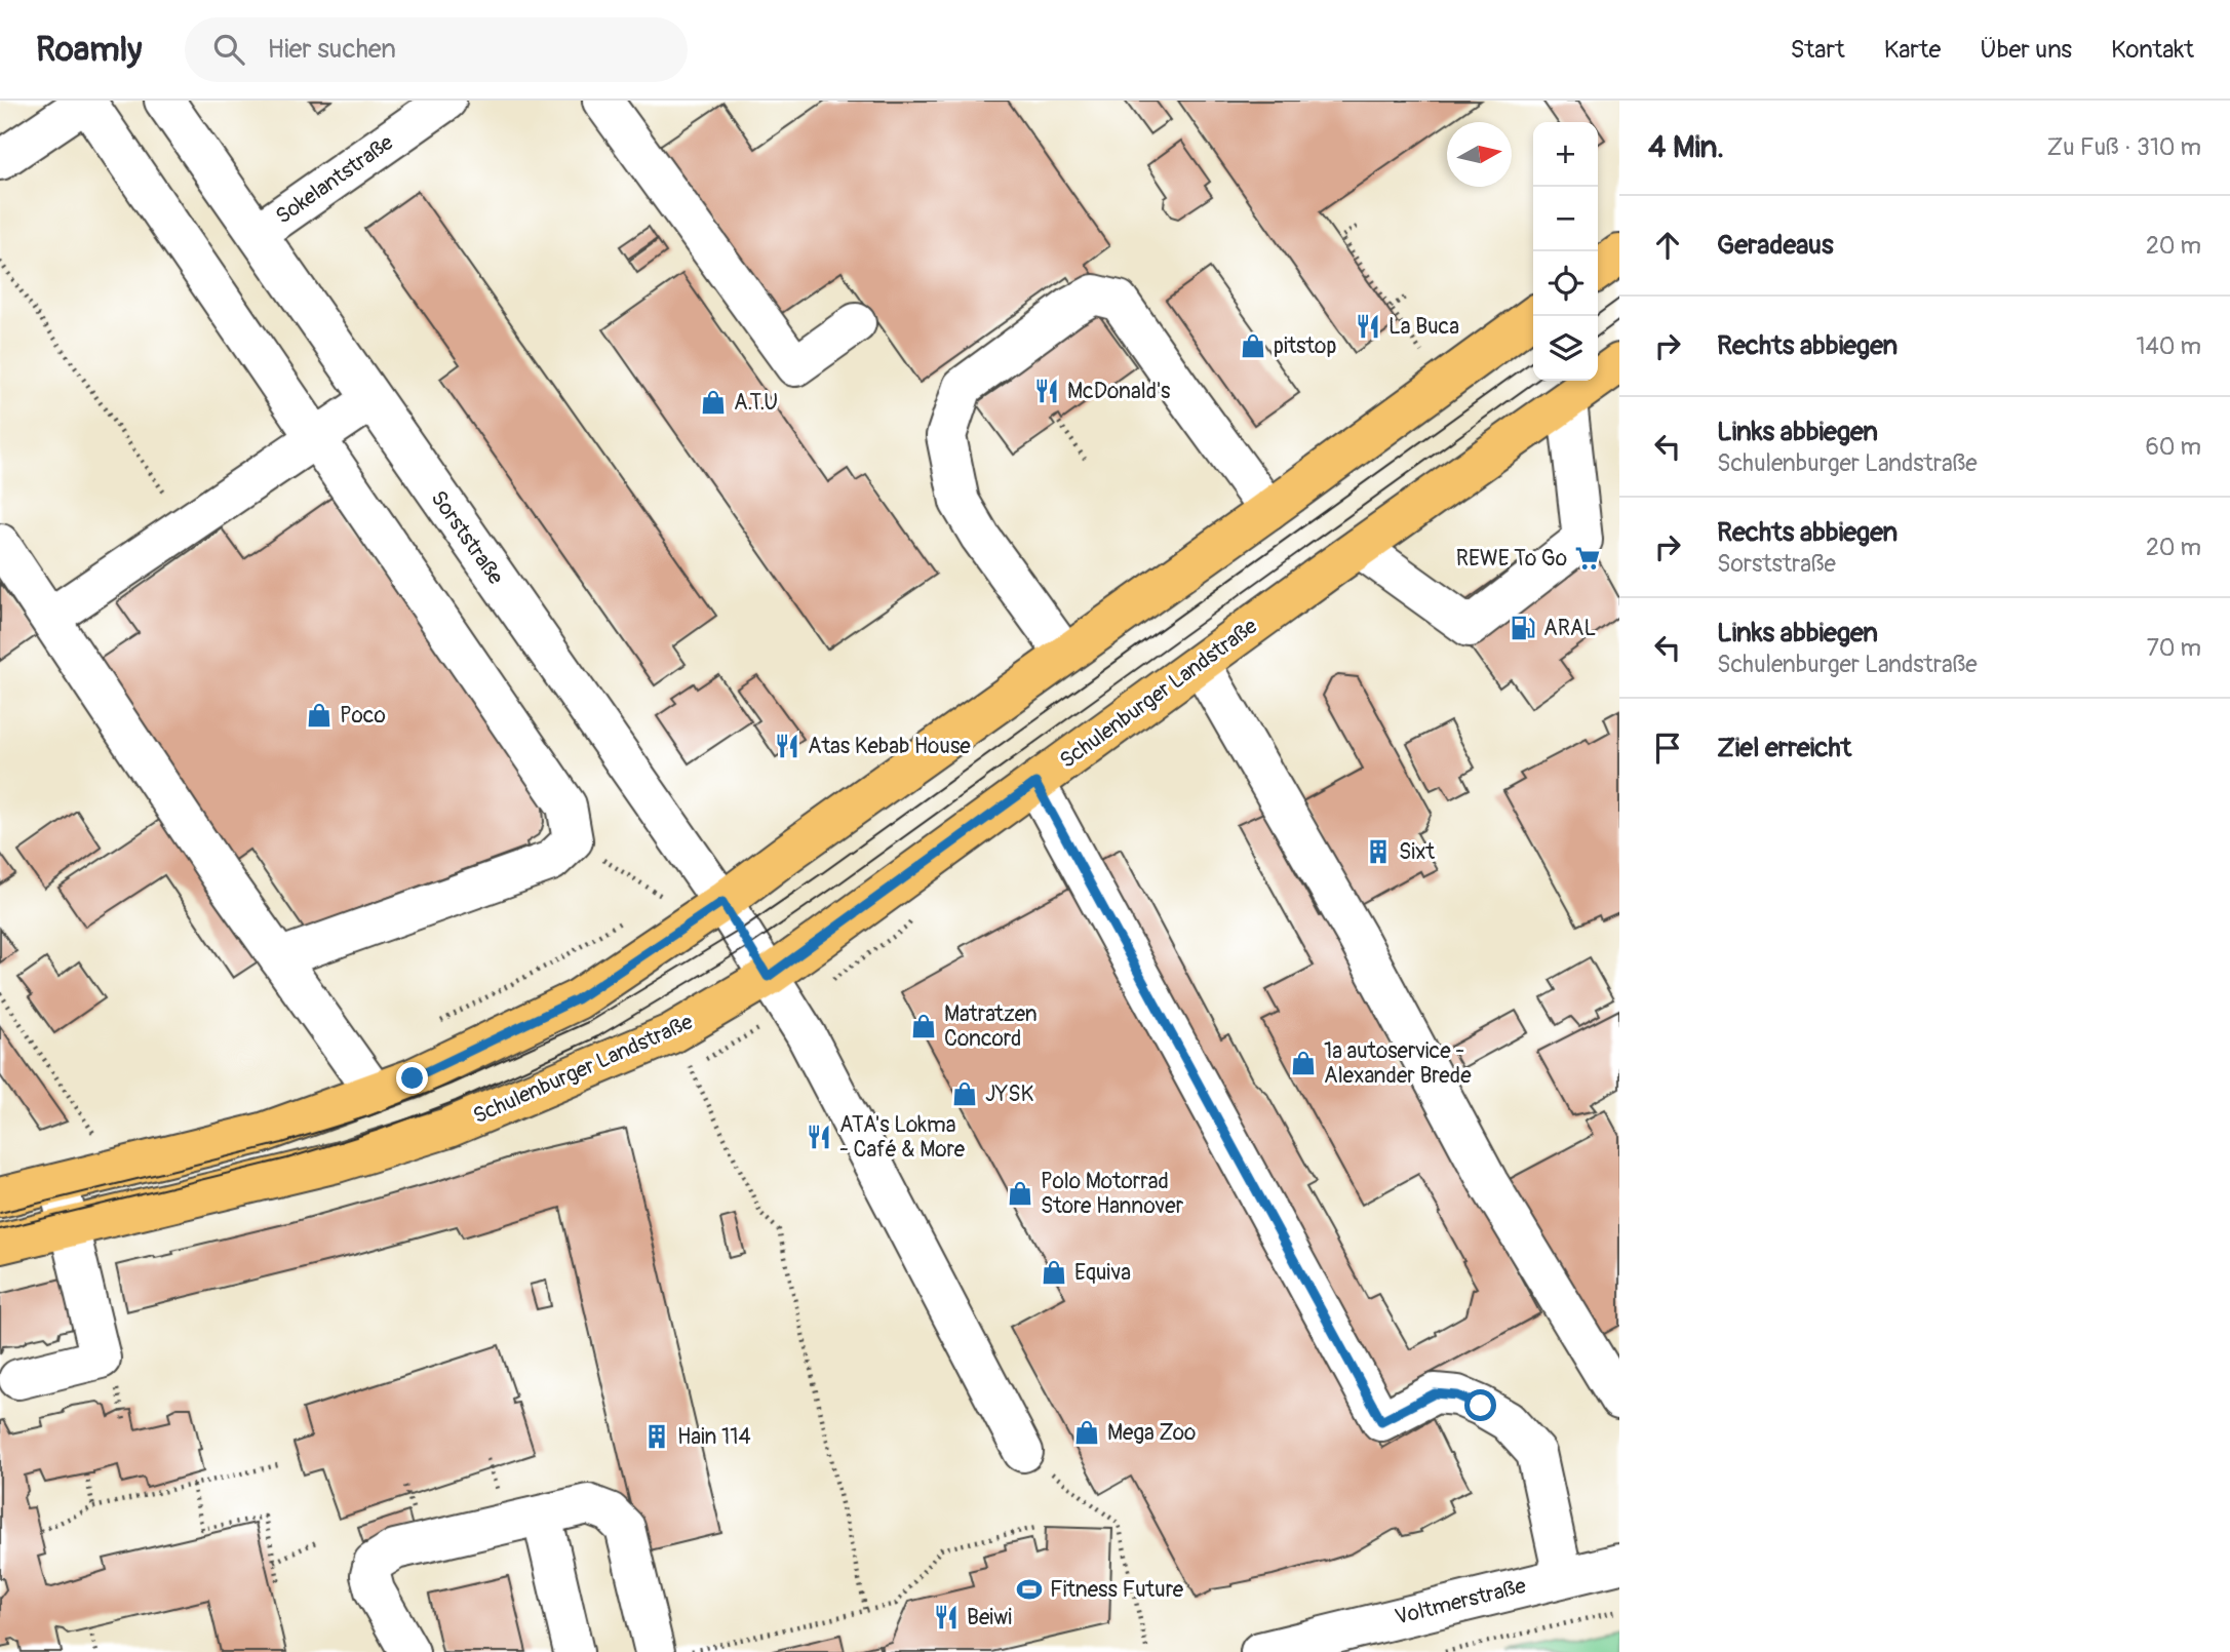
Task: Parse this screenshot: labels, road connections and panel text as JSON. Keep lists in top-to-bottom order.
{
  "streets": {
    "main road": ["Schulenburger Landstraße"],
    "street": ["Sokelantstraße", "Sorststraße", "Voltmerstraße"]
  },
  "crossings": [
    ["Sokelantstraße", "Sorststraße"],
    ["Sorststraße", "Schulenburger Landstraße"]
  ],
  "places": {
    "restaurant": [
      "La Buca",
      "McDonald's",
      "Atas Kebab House",
      "ATA's Lokma - Café & More",
      "Beiwi"
    ],
    "shop": [
      "pitstop",
      "A.T.U",
      "Poco",
      "Matratzen Concord",
      "1a autoservice - Alexander Brede",
      "JYSK",
      "Polo Motorrad Store Hannover",
      "Equiva",
      "Mega Zoo"
    ],
    "supermarket": ["REWE To Go"],
    "fuel station": ["ARAL"],
    "building": ["Sixt", "Hain 114"],
    "sports": ["Fitness Future"]
  },
  "north": "right",
  "page": {
    "header": "Roamly",
    "search": "Hier suchen",
    "nav": [
      "Start",
      "Karte",
      "Über uns",
      "Kontakt"
    ],
    "heading": ["4 Min.", "Zu Fuß · 310 m"],
    "map_buttons": ["+", "−"],
    "list": [
      ["Geradeaus", "20 m"],
      ["Rechts abbiegen", "140 m"],
      ["Links abbiegen", "Schulenburger Landstraße", "60 m"],
      ["Rechts abbiegen", "Sorststraße", "20 m"],
      ["Links abbiegen", "Schulenburger Landstraße", "70 m"],
      "Ziel erreicht"
    ]
  }
}
